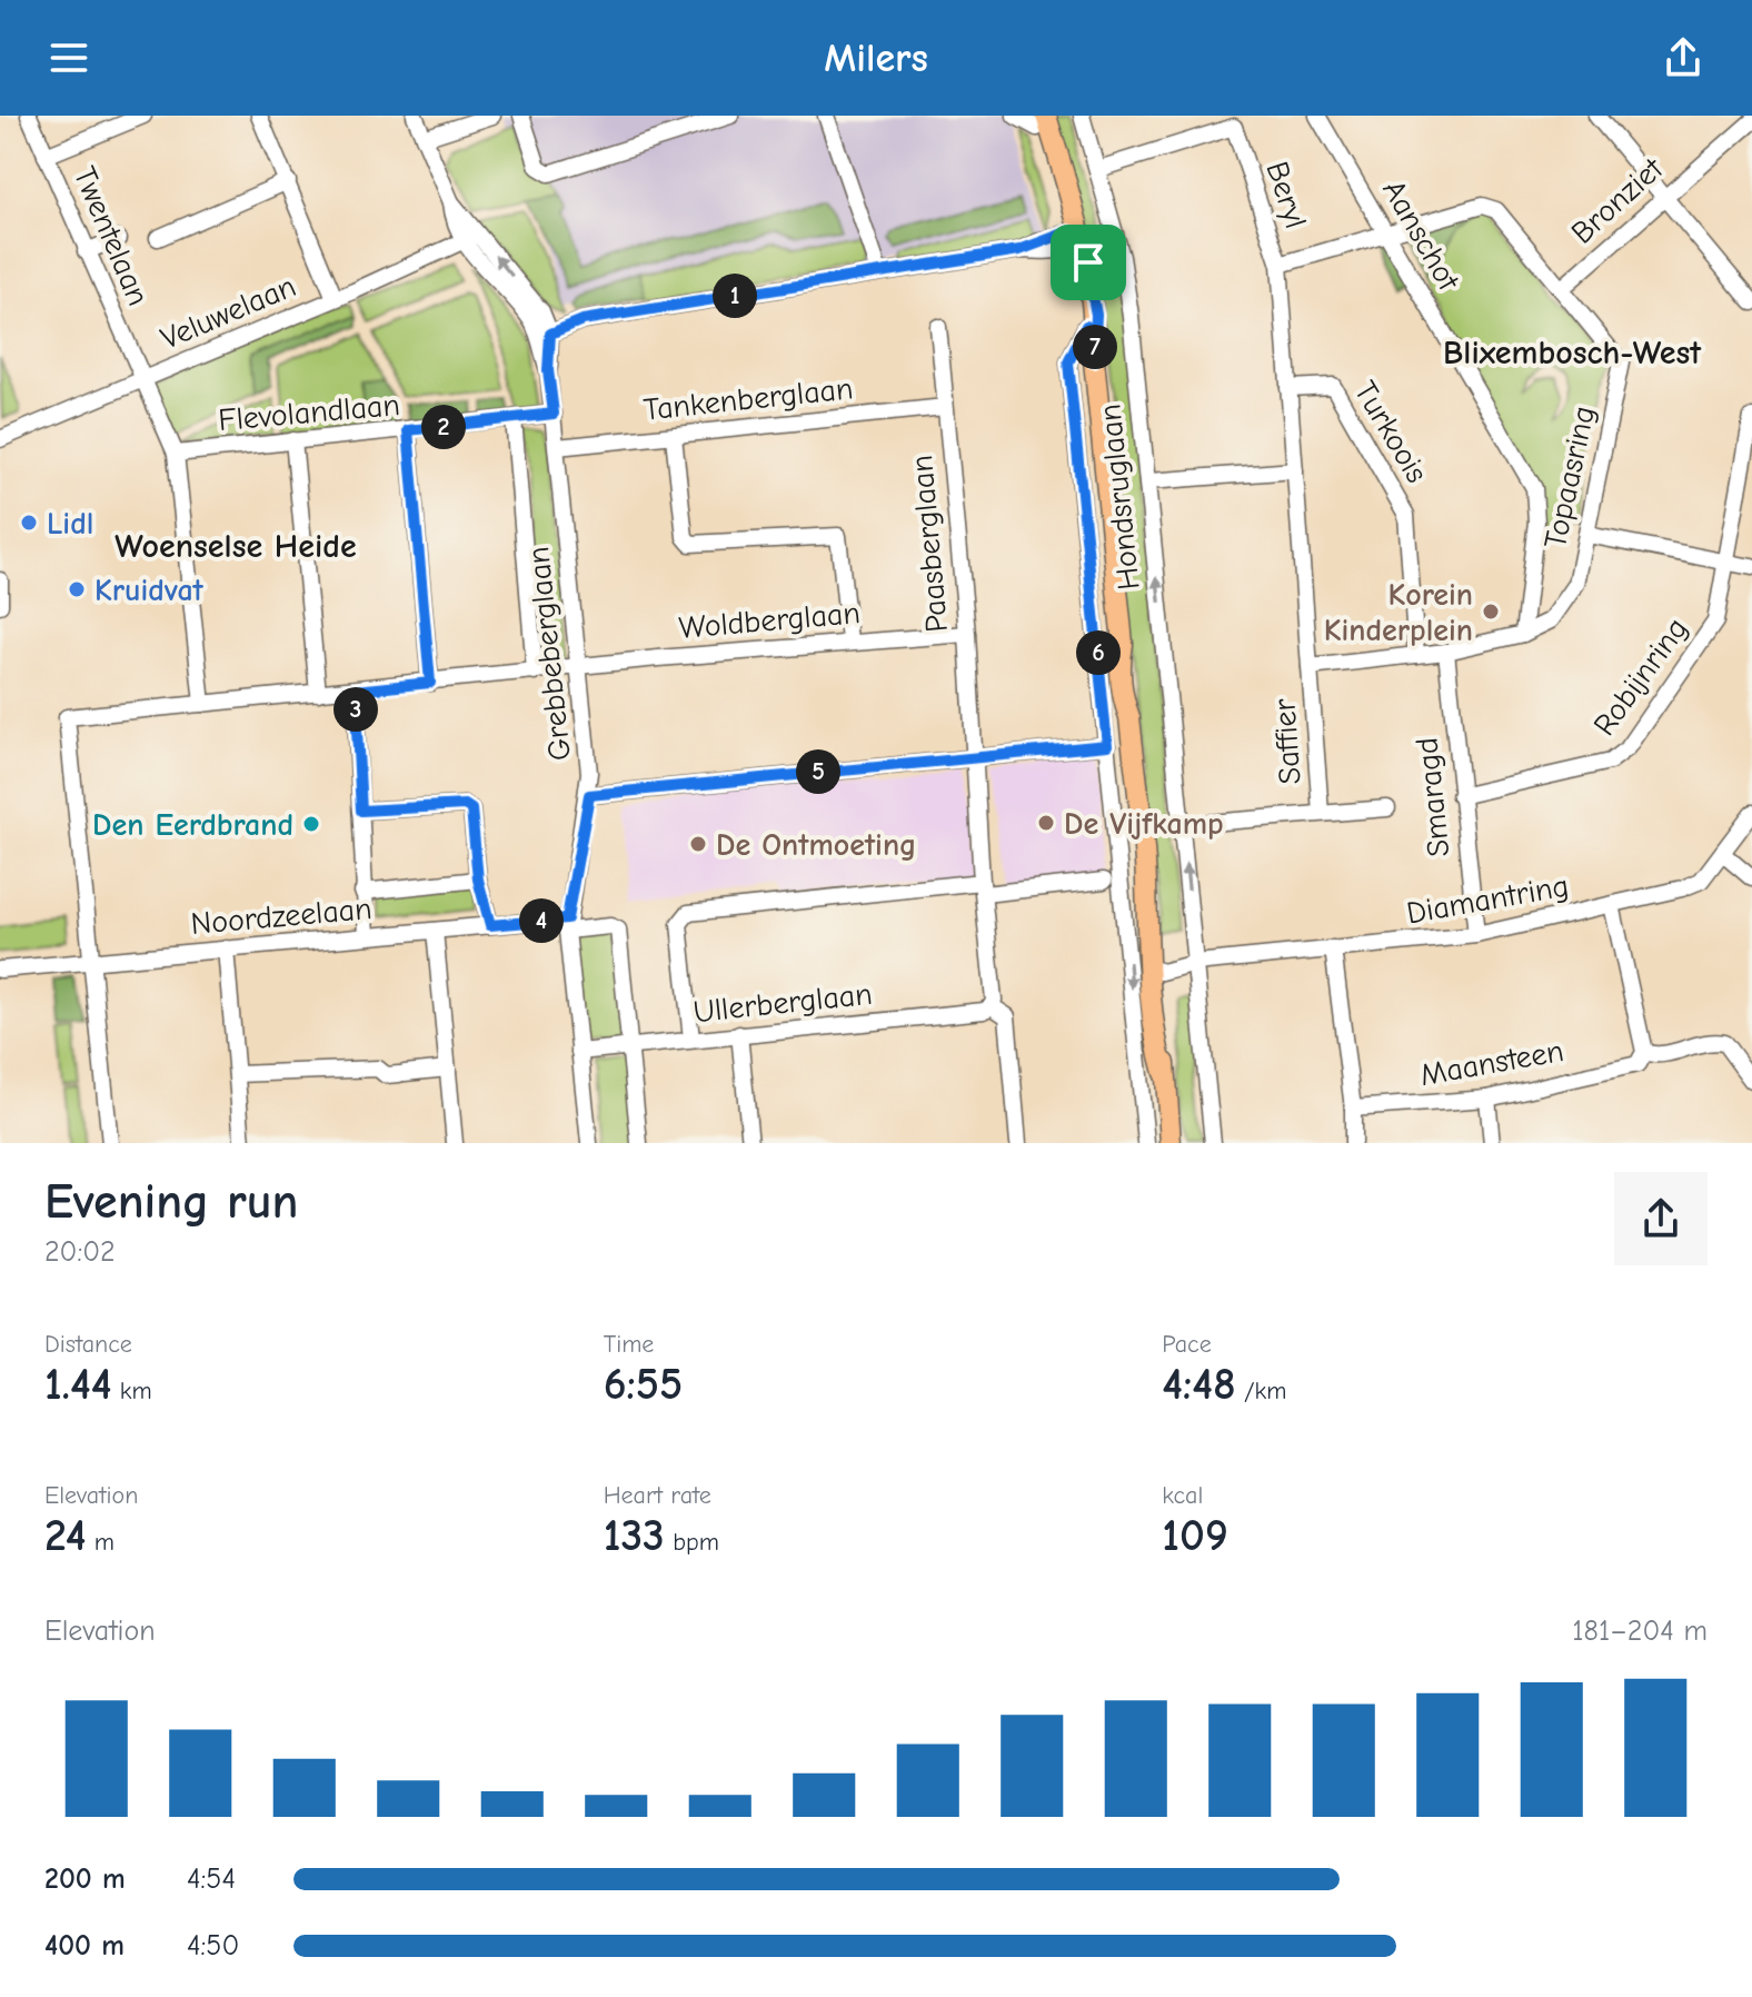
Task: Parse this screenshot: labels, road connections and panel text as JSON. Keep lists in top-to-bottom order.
{
  "streets": {
    "main road": ["Hondsruglaan"],
    "street": [
      "Beryl",
      "Bronziet",
      "Aanschot",
      "Twentelaan",
      "Veluwelaan",
      "Tankenberglaan",
      "Flevolandlaan",
      "Turkoois",
      "Topaasring",
      "Paasberglaan",
      "Woldberglaan",
      "Grebbeberglaan",
      "Robijnring",
      "Saffier",
      "Smaragd",
      "Diamantring",
      "Noordzeelaan",
      "Ullerberglaan",
      "Maansteen"
    ]
  },
  "crossings": [
    ["Beryl", "Topaasring"],
    ["Beryl", "Hondsruglaan"],
    ["Bronziet", "Topaasring"],
    ["Aanschot", "Topaasring"],
    ["Twentelaan", "Veluwelaan"],
    ["Twentelaan", "Flevolandlaan"],
    ["Twentelaan", "Woldberglaan"],
    ["Tankenberglaan", "Paasberglaan"],
    ["Tankenberglaan", "Grebbeberglaan"],
    ["Flevolandlaan", "Grebbeberglaan"],
    ["Turkoois", "Topaasring"],
    ["Topaasring", "Saffier"],
    ["Topaasring", "Smaragd"],
    ["Hondsruglaan", "Saffier"],
    ["Hondsruglaan", "Diamantring"],
    ["Paasberglaan", "Woldberglaan"],
    ["Paasberglaan", "Ullerberglaan"],
    ["Woldberglaan", "Grebbeberglaan"],
    ["Woldberglaan", "Noordzeelaan"],
    ["Grebbeberglaan", "Noordzeelaan"],
    ["Grebbeberglaan", "Ullerberglaan"],
    ["Robijnring", "Smaragd"],
    ["Smaragd", "Diamantring"]
  ],
  "districts": ["Blixembosch-West", "Woenselse Heide"],
  "places": [
    "Lidl",
    "Kruidvat",
    "Korein Kinderplein",
    "De Vijfkamp",
    "Den Eerdbrand",
    "De Ontmoeting"
  ],
  "page": {
    "header": "Milers",
    "pins": [
      "1",
      "7",
      "2",
      "6",
      "3",
      "5",
      "4"
    ],
    "heading": ["Evening run", "20:02"],
    "stats": [
      ["Distance", "1.44 km"],
      ["Time", "6:55"],
      ["Pace", "4:48 /km"],
      ["Elevation", "24 m"],
      ["Heart rate", "133 bpm"],
      ["kcal", "109"]
    ],
    "chart": ["Elevation", "181–204 m"],
    "list": [
      {
        "name": "200 m",
        "note": "4:54"
      },
      {
        "name": "400 m",
        "note": "4:50"
      }
    ]
  }
}
